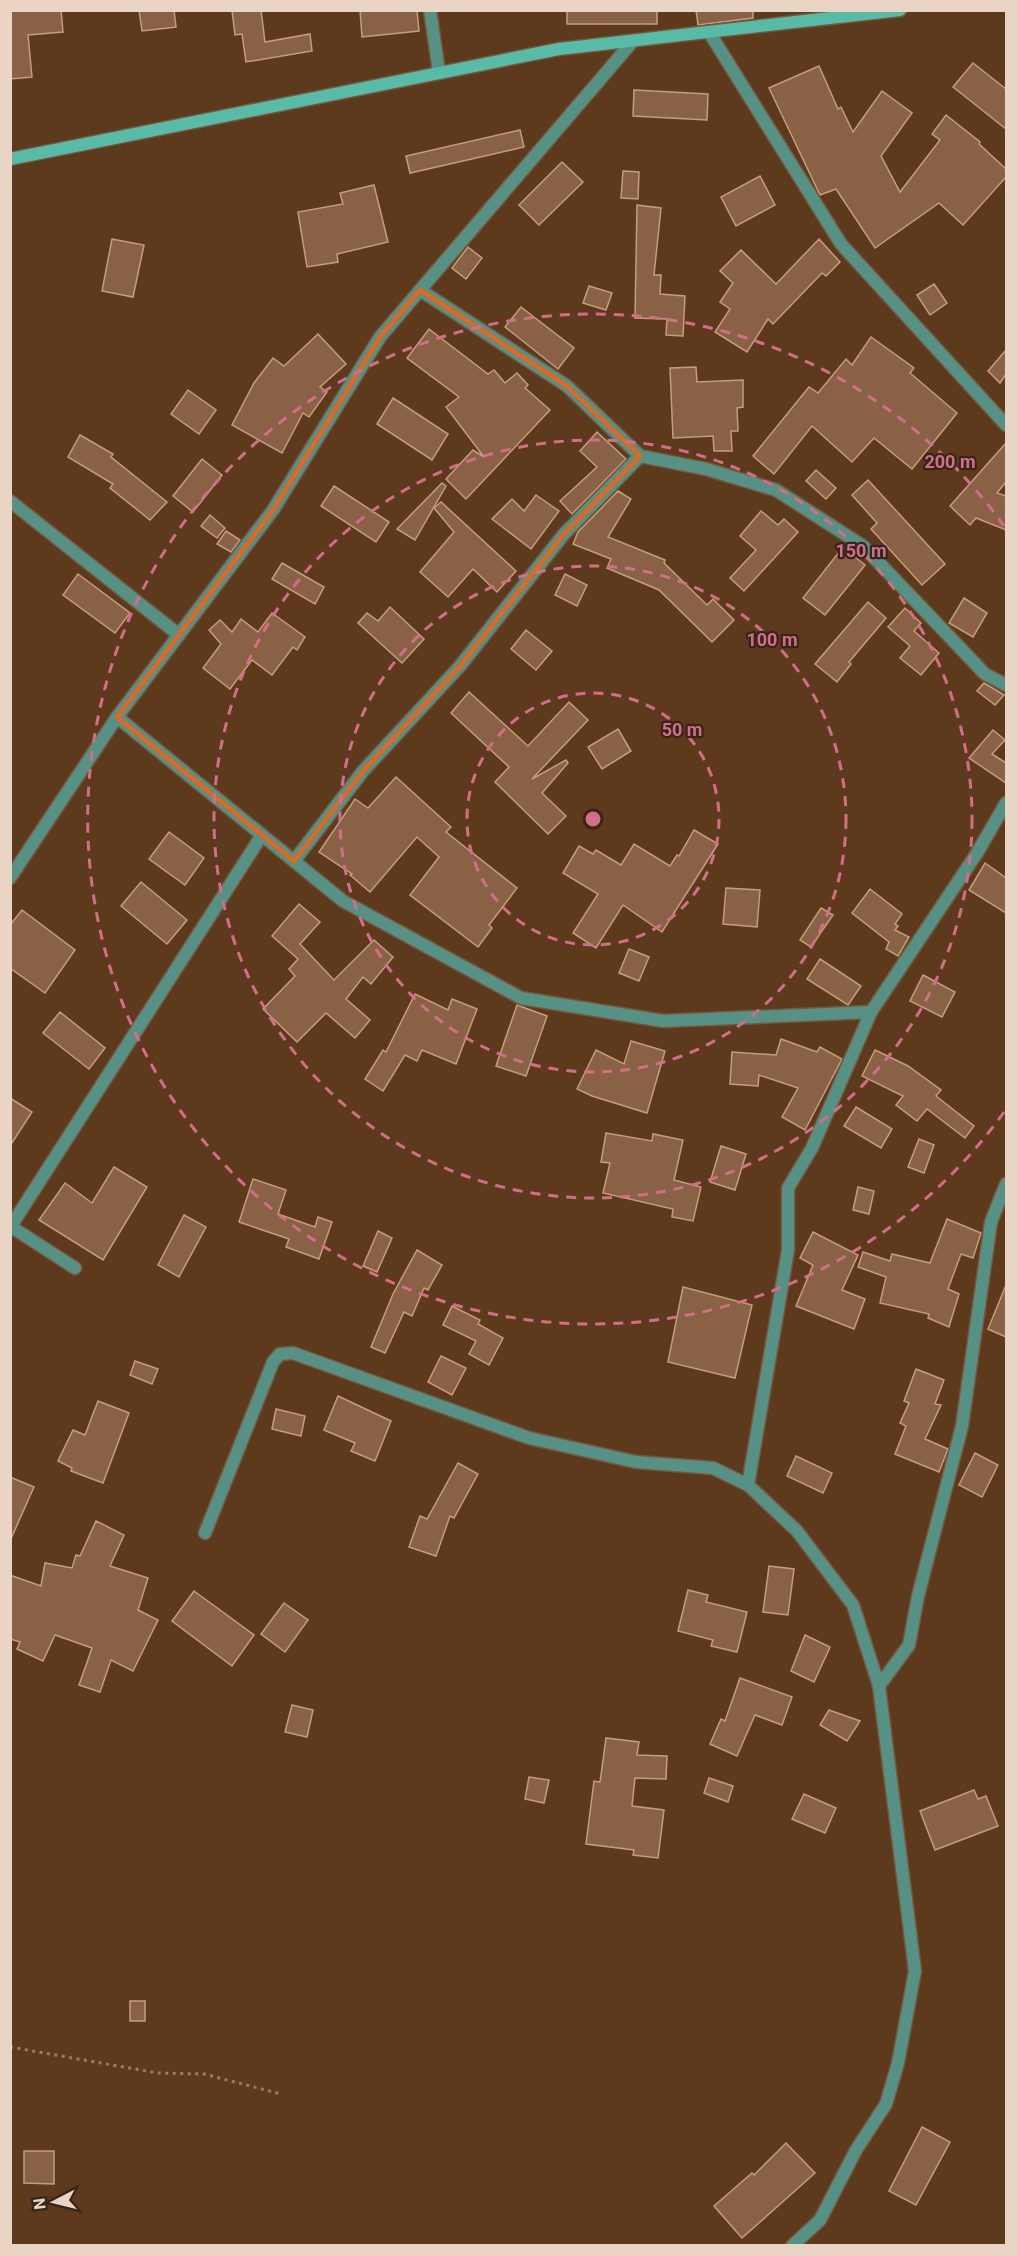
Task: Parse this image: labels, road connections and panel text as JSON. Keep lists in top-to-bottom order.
{
  "north": "left",
  "rings": [
    "200 m",
    "150 m",
    "100 m",
    "50 m"
  ]
}
